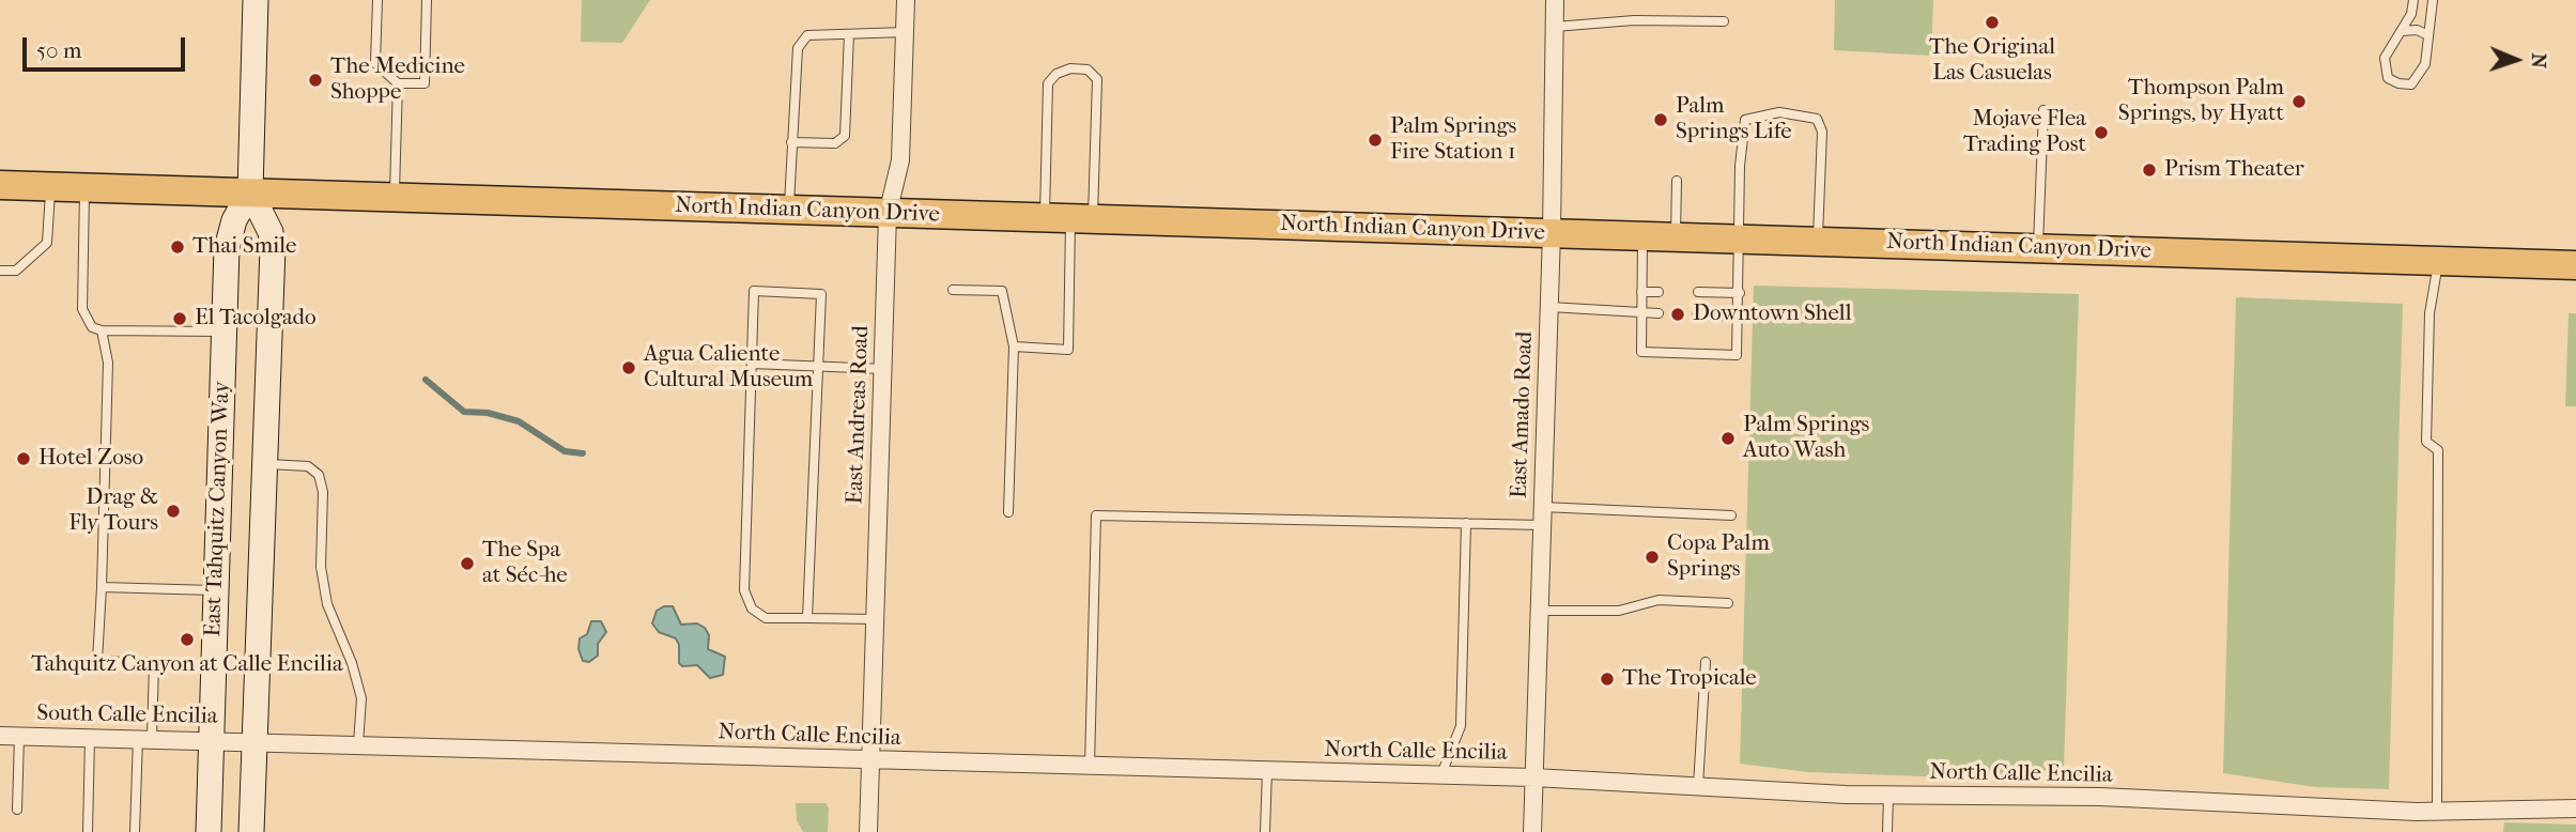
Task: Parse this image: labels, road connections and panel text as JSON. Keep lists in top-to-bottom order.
{
  "streets": {
    "main road": ["North Indian Canyon Drive", "East Tahquitz Canyon Way"],
    "street": [
      "East Andreas Road",
      "East Amado Road",
      "South Calle Encilia",
      "North Calle Encilia"
    ]
  },
  "crossings": [
    ["North Indian Canyon Drive", "East Andreas Road"],
    ["North Indian Canyon Drive", "East Amado Road"],
    ["North Indian Canyon Drive", "East Tahquitz Canyon Way"],
    ["East Andreas Road", "North Calle Encilia"],
    ["East Amado Road", "North Calle Encilia"],
    ["East Tahquitz Canyon Way", "South Calle Encilia"],
    ["East Tahquitz Canyon Way", "North Calle Encilia"],
    ["South Calle Encilia", "North Calle Encilia"]
  ],
  "places": [
    "The Original Las Casuelas",
    "The Medicine Shoppe",
    "Thompson Palm Springs, by Hyatt",
    "Palm Springs Life",
    "Mojave Flea Trading Post",
    "Palm Springs Fire Station 1",
    "Prism Theater",
    "Thai Smile",
    "Downtown Shell",
    "El Tacolgado",
    "Agua Caliente Cultural Museum",
    "Palm Springs Auto Wash",
    "Hotel Zoso",
    "Drag & Fly Tours",
    "Copa Palm Springs",
    "The Spa at Séc-he",
    "Tahquitz Canyon at Calle Encilia",
    "The Tropicale"
  ],
  "scale_bar": "50 m",
  "north": "right"
}
